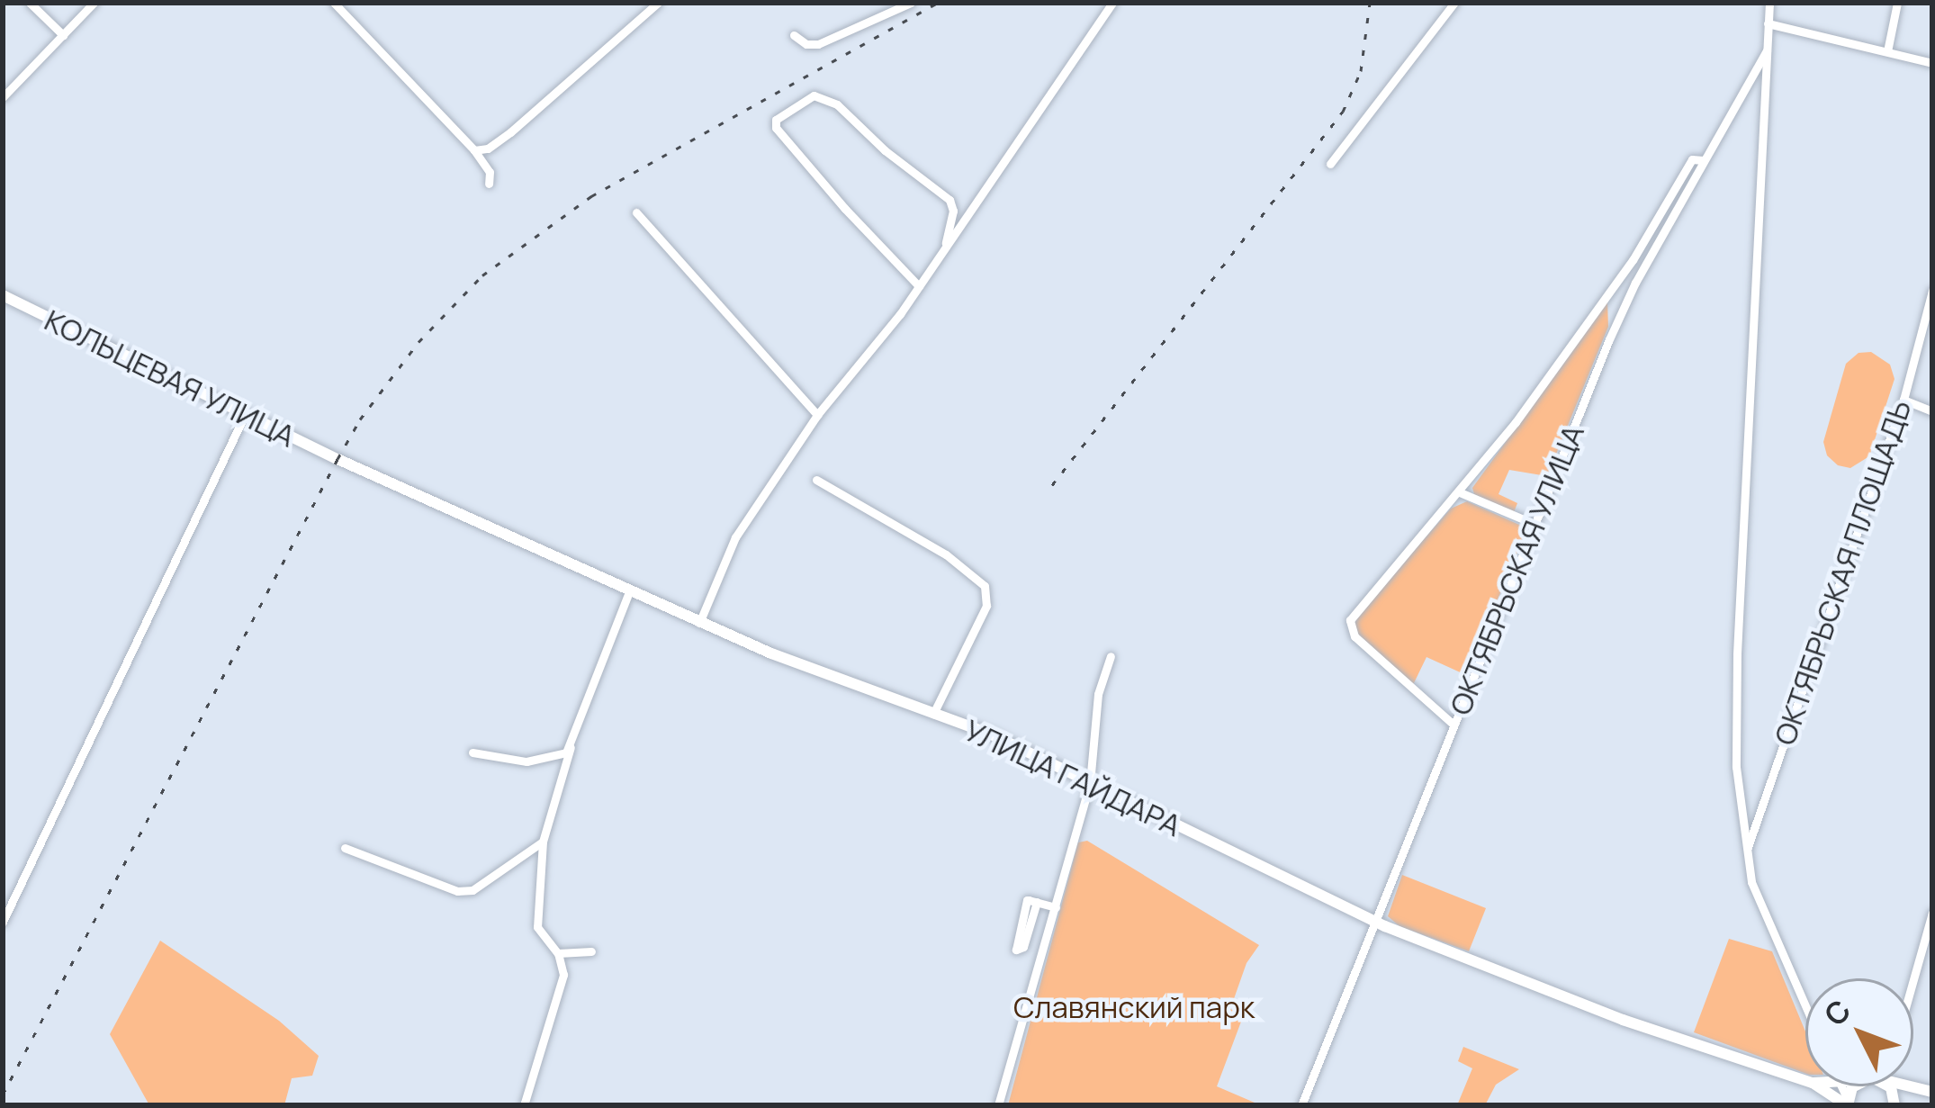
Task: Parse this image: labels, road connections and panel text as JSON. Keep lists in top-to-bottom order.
{
  "streets": {
    "main road": ["КОЛЬЦЕВАЯ УЛИЦА", "УЛИЦА ГАЙДАРА"],
    "street": ["ОКТЯБРЬСКАЯ УЛИЦА", "ОКТЯБРЬСКАЯ ПЛОЩАДЬ"]
  },
  "crossings": [
    ["КОЛЬЦЕВАЯ УЛИЦА", "УЛИЦА ГАЙДАРА"],
    ["ОКТЯБРЬСКАЯ УЛИЦА", "УЛИЦА ГАЙДАРА"]
  ],
  "parks": ["Славянский парк"],
  "north": "top left"
}
